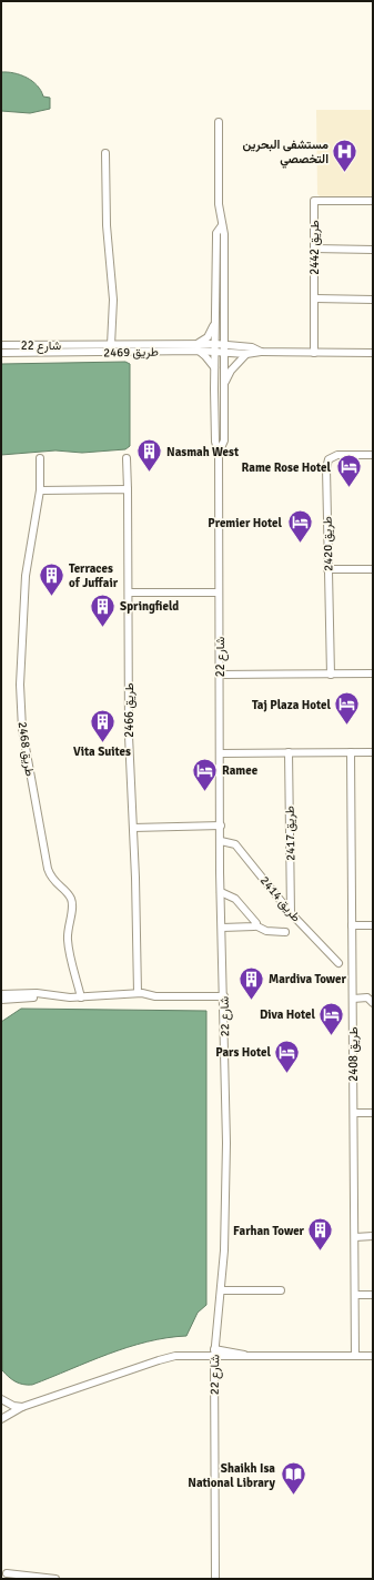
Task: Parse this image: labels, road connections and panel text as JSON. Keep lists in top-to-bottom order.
{
  "streets": {
    "street": [
      "طريق 2442",
      "شارع 22",
      "طريق 2469",
      "طريق 2420",
      "طريق 2466",
      "طريق 2468",
      "طريق 2417",
      "طريق 2414",
      "طريق 2408"
    ]
  },
  "crossings": [
    ["طريق 2442", "شارع 22"],
    ["شارع 22", "طريق 2469"],
    ["شارع 22", "طريق 2414"],
    ["طريق 2417", "طريق 2414"]
  ],
  "places": {
    "hospital": ["مستشفى البحرين التخصصي"],
    "building": [
      "Nasmah West",
      "Terraces of Juffair",
      "Springfield",
      "Vita Suites",
      "Mardiva Tower",
      "Farhan Tower"
    ],
    "hotel": [
      "Rame Rose Hotel",
      "Premier Hotel",
      "Taj Plaza Hotel",
      "Ramee",
      "Diva Hotel",
      "Pars Hotel"
    ],
    "library": ["Shaikh Isa National Library"]
  }
}
